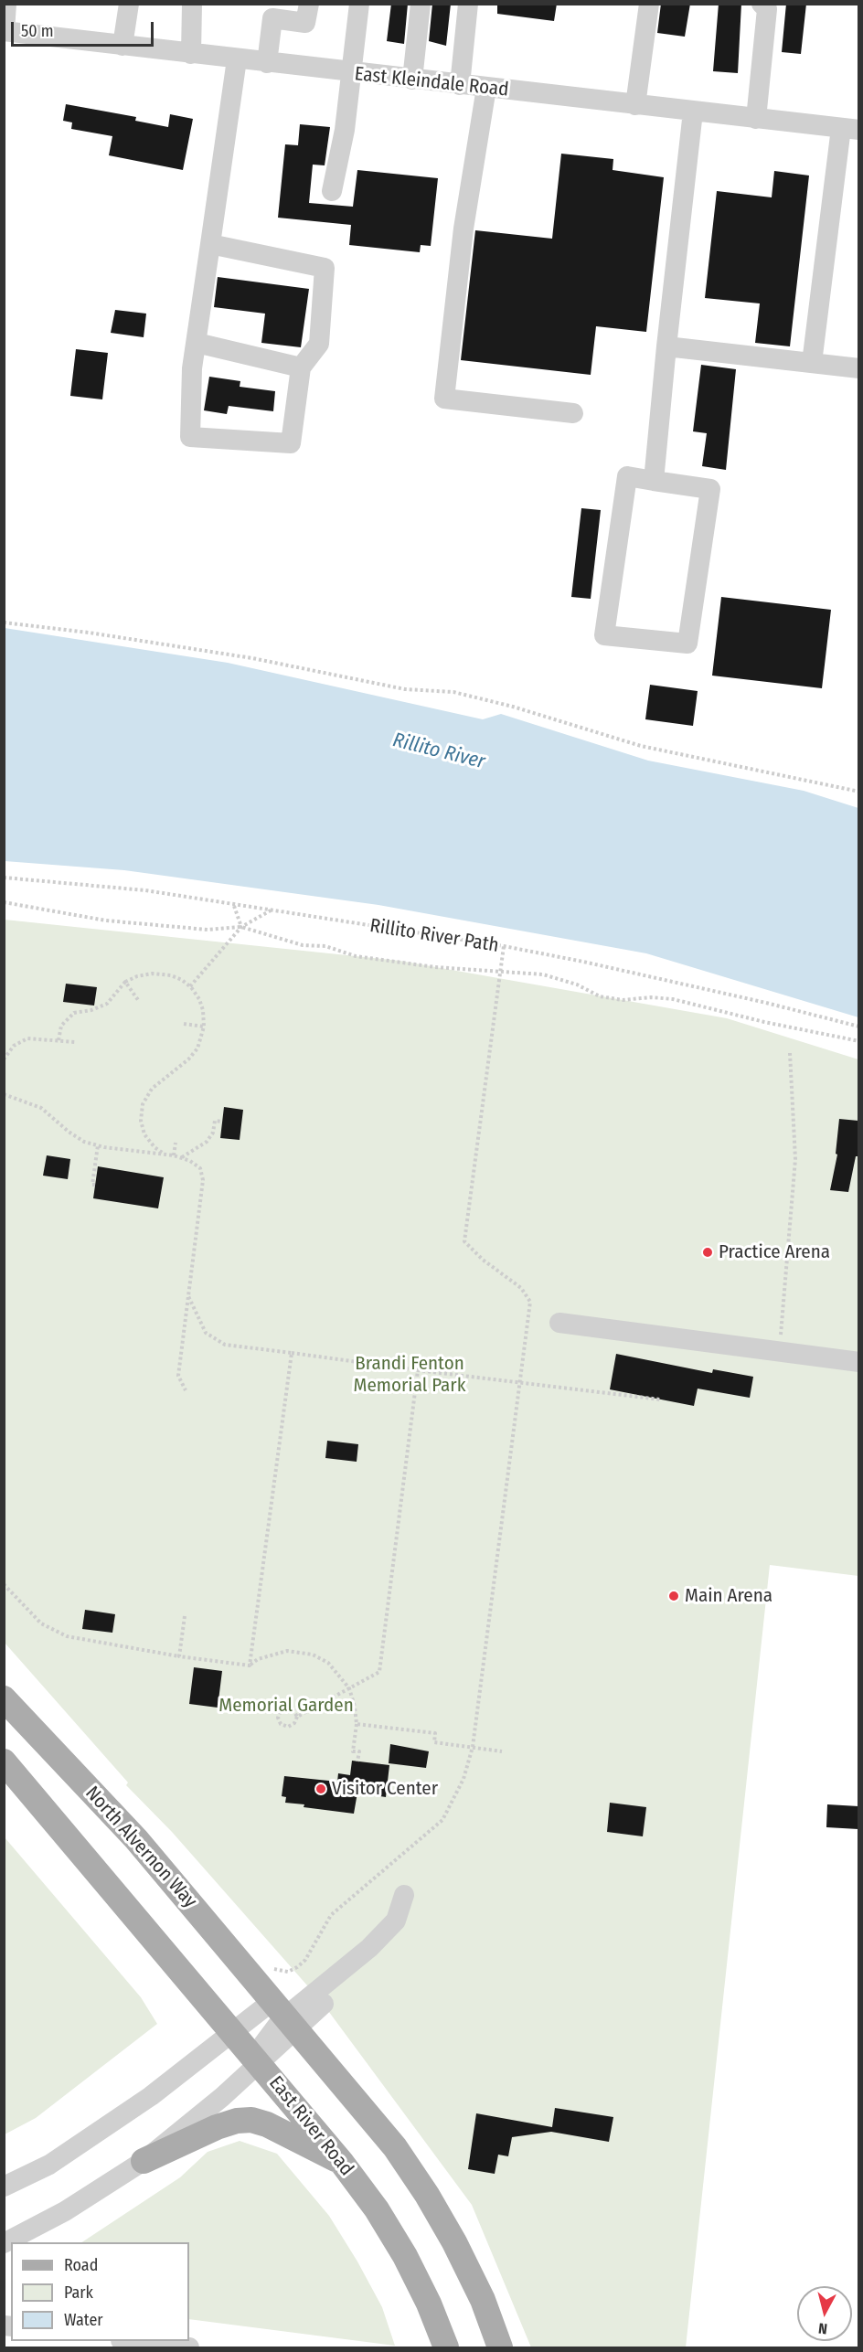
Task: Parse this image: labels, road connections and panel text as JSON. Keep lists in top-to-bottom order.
{
  "streets": {
    "main road": ["North Alvernon Way", "East River Road"],
    "street": ["East Kleindale Road"],
    "path": ["Rillito River Path"]
  },
  "water": ["Rillito River"],
  "parks": ["Brandi Fenton Memorial Park", "Memorial Garden"],
  "places": ["Practice Arena", "Main Arena", "Visitor Center"],
  "legend": ["Road", "Park", "Water"],
  "scale_bar": "50 m",
  "north": "bottom"
}
